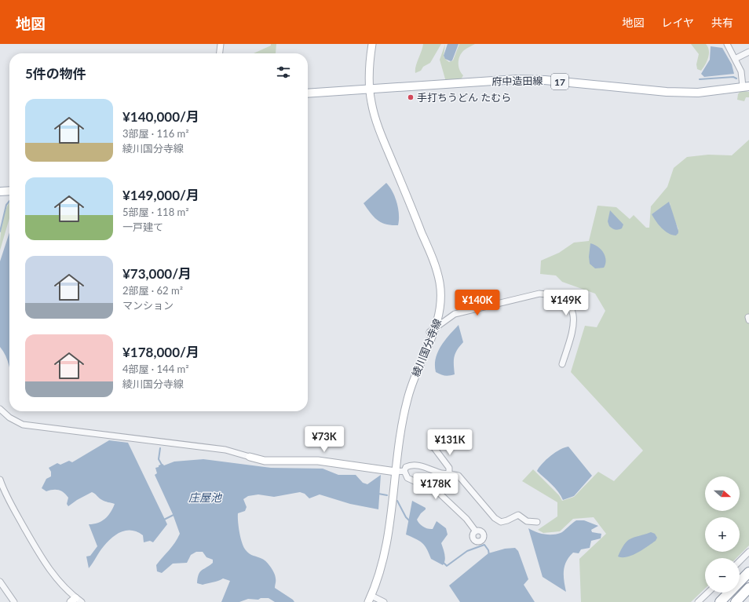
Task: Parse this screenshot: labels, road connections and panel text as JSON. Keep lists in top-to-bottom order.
{
  "streets": {
    "main road": ["府中造田線", "17", "綾川国分寺線"]
  },
  "crossings": [
    ["府中造田線", "綾川国分寺線"]
  ],
  "water": ["庄屋池"],
  "places": ["手打ちうどん たむら"],
  "north": "right",
  "page": {
    "header": "地図",
    "nav": ["地図", "レイヤ", "共有"],
    "heading": "5件の物件",
    "list": [
      {
        "name": "¥140,000/月",
        "note": "3部屋 · 116 m² · 綾川国分寺線"
      },
      {
        "name": "¥149,000/月",
        "note": "5部屋 · 118 m² · 一戸建て"
      },
      {
        "name": "¥73,000/月",
        "note": "2部屋 · 62 m² · マンション"
      },
      {
        "name": "¥178,000/月",
        "note": "4部屋 · 144 m² · 綾川国分寺線"
      }
    ],
    "price": [
      "¥140K",
      "¥149K",
      "¥73K",
      "¥131K",
      "¥178K"
    ],
    "map_buttons": ["+", "−"]
  }
}
